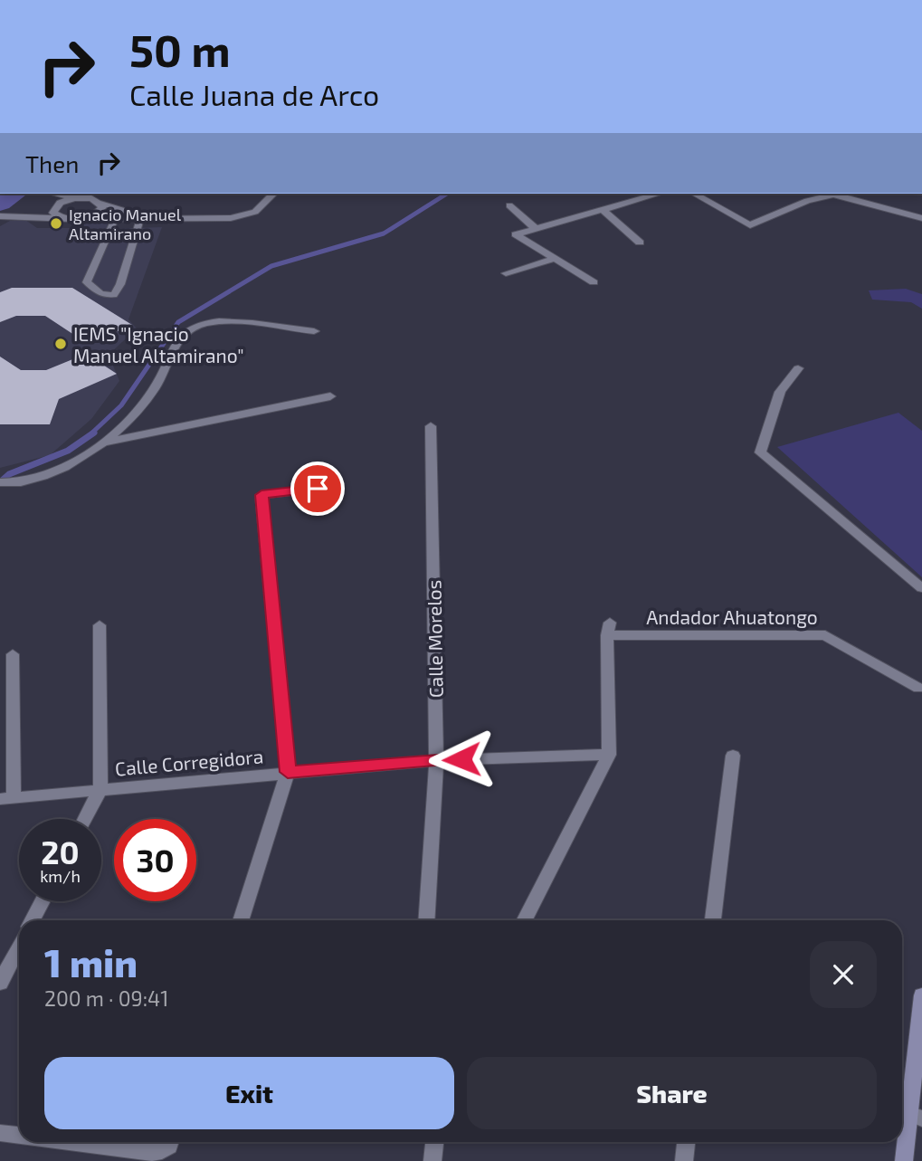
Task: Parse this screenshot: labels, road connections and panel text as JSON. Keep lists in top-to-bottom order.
{
  "streets": {
    "street": ["Andador Ahuatongo", "Calle Morelos", "Calle Corregidora"]
  },
  "crossings": [
    ["Andador Ahuatongo", "Calle Corregidora"],
    ["Calle Morelos", "Calle Corregidora"]
  ],
  "places": ["Ignacio Manuel Altamirano", "IEMS \"Ignacio Manuel Altamirano\""],
  "page": {
    "turn": ["50 m", "Calle Juana de Arco"],
    "then": "Then",
    "speed": "20 km/h",
    "limit": "30",
    "heading": ["1 min", "200 m · 09:41"],
    "buttons": ["Exit", "Share"]
  }
}
